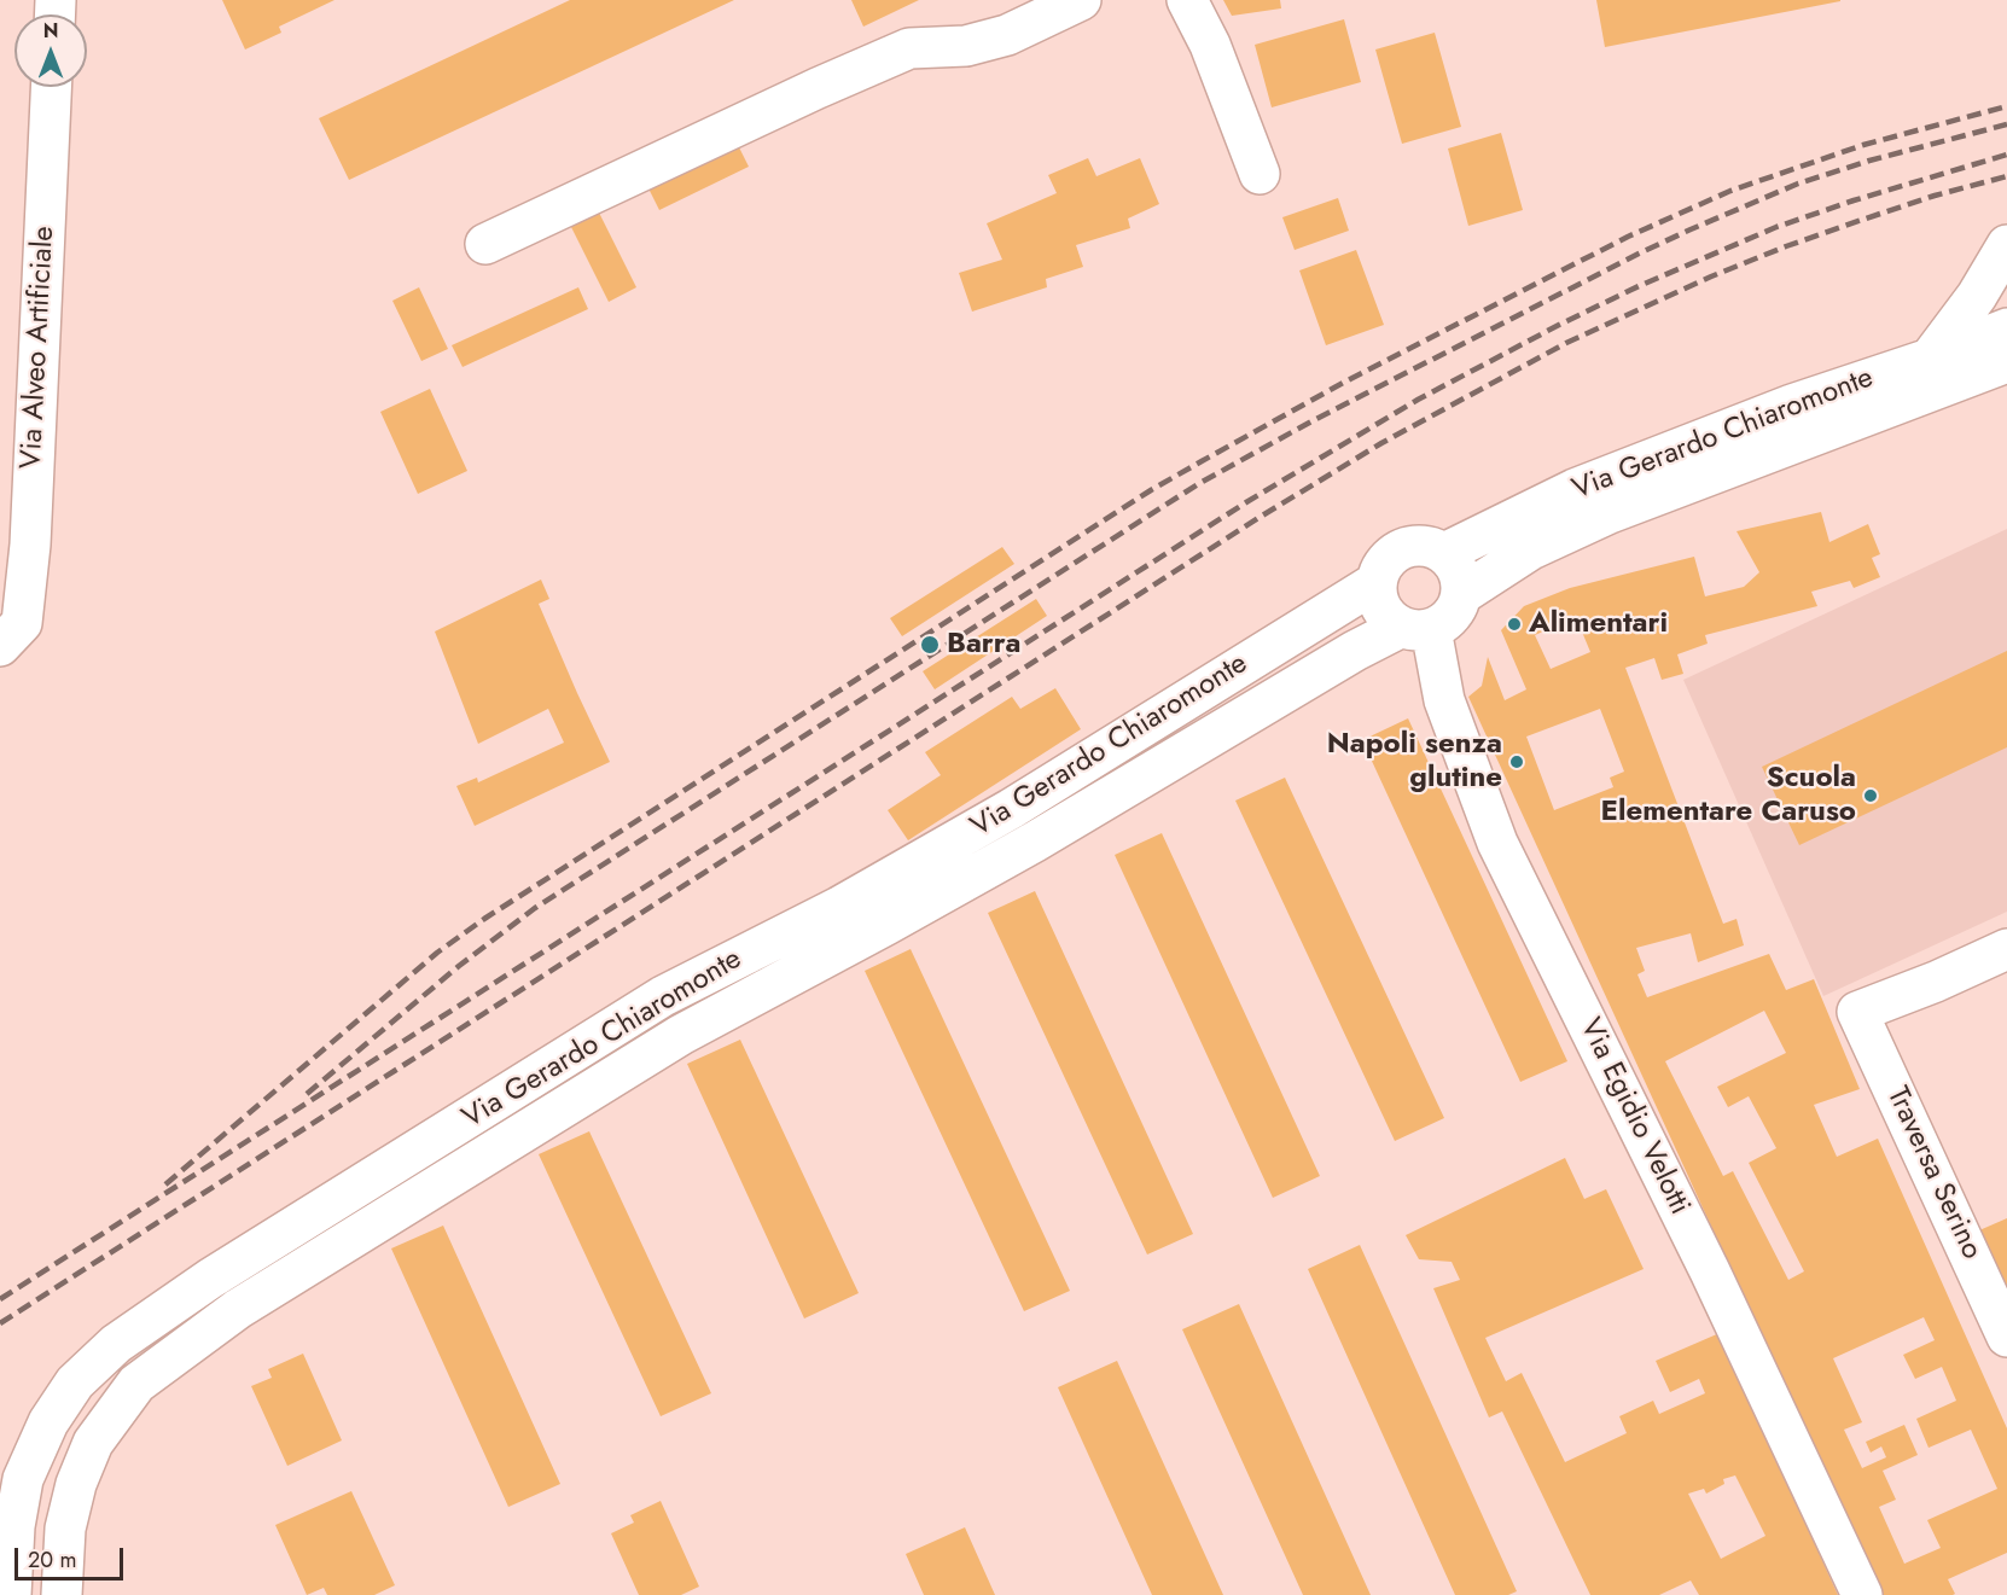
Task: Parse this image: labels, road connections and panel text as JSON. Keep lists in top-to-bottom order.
{
  "streets": {
    "street": [
      "Via Alveo Artificiale",
      "Via Gerardo Chiaromonte",
      "Via Egidio Velotti",
      "Traversa Serino"
    ]
  },
  "crossings": [
    ["Via Gerardo Chiaromonte", "Via Egidio Velotti"]
  ],
  "places": [
    "Alimentari",
    "Barra",
    "Napoli senza glutine",
    "Scuola Elementare Caruso"
  ],
  "scale_bar": "20 m",
  "north": "top"
}
